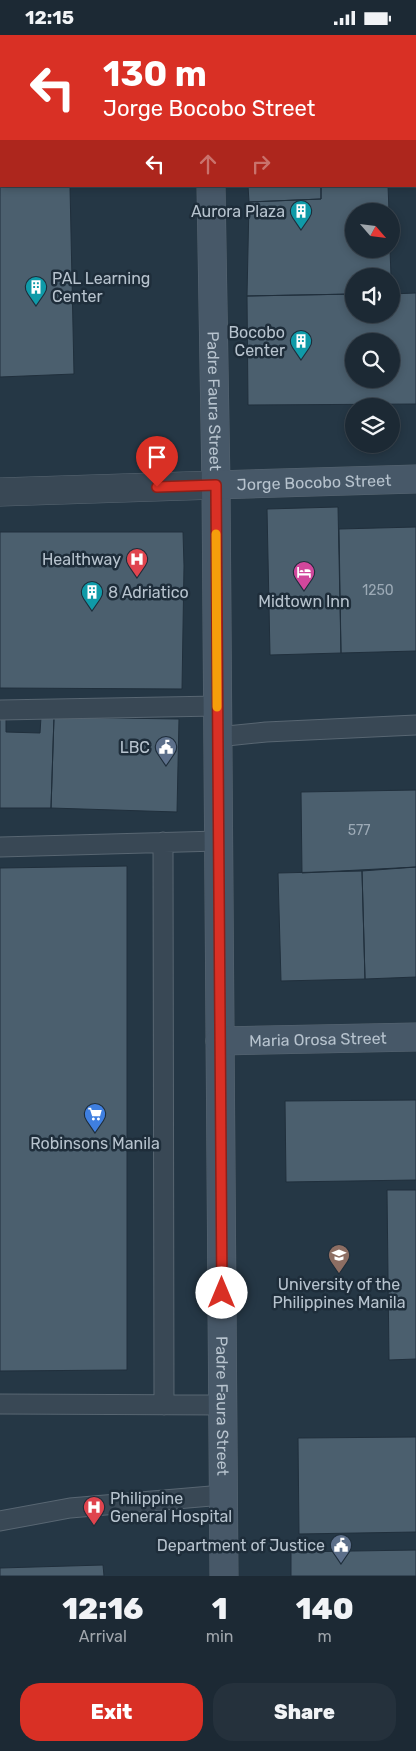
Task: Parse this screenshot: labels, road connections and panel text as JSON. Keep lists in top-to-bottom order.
{
  "streets": {
    "street": ["Padre Faura Street", "Jorge Bocobo Street", "Maria Orosa Street"]
  },
  "crossings": [
    ["Padre Faura Street", "Jorge Bocobo Street"],
    ["Padre Faura Street", "Maria Orosa Street"]
  ],
  "places": {
    "building": [
      "Aurora Plaza",
      "PAL Learning Center",
      "Bocobo Center",
      "8 Adriatico"
    ],
    "hospital": ["Healthway", "Philippine General Hospital"],
    "hotel": ["Midtown Inn"],
    "public building": ["LBC", "Department of Justice"],
    "supermarket": ["Robinsons Manila"],
    "school or university": ["University of the Philippines Manila"]
  },
  "house_numbers": ["1250", "577"],
  "north": "bottom right",
  "page": {
    "status": "12:15",
    "turn": ["130 m", "Jorge Bocobo Street"],
    "eta": [
      "12:16",
      "Arrival",
      "1",
      "min",
      "140",
      "m"
    ],
    "buttons": ["Exit", "Share"]
  }
}
